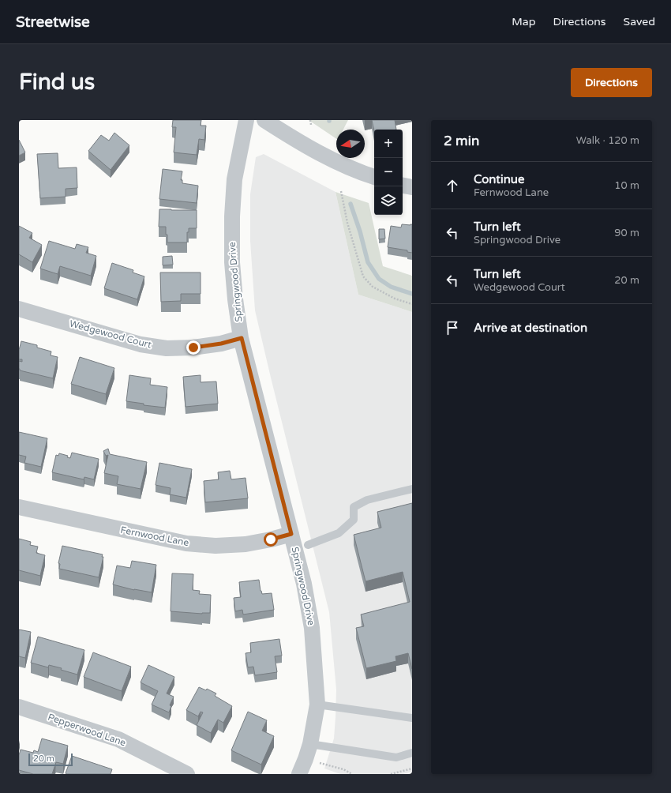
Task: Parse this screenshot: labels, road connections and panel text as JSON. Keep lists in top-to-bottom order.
{
  "streets": {
    "street": [
      "Springwood Drive",
      "Wedgewood Court",
      "Fernwood Lane",
      "Pepperwood Lane"
    ]
  },
  "crossings": [
    ["Springwood Drive", "Wedgewood Court"],
    ["Springwood Drive", "Fernwood Lane"]
  ],
  "scale_bar": "20 m",
  "north": "left",
  "page": {
    "header": "Streetwise",
    "nav": ["Map", "Directions", "Saved"],
    "buttons": "Directions",
    "title": "Find us",
    "heading": ["2 min", "Walk · 120 m"],
    "map_buttons": ["+", "−"],
    "list": [
      ["Continue", "Fernwood Lane", "10 m"],
      ["Turn left", "Springwood Drive", "90 m"],
      ["Turn left", "Wedgewood Court", "20 m"],
      "Arrive at destination"
    ],
    "scale": "20 m"
  }
}
